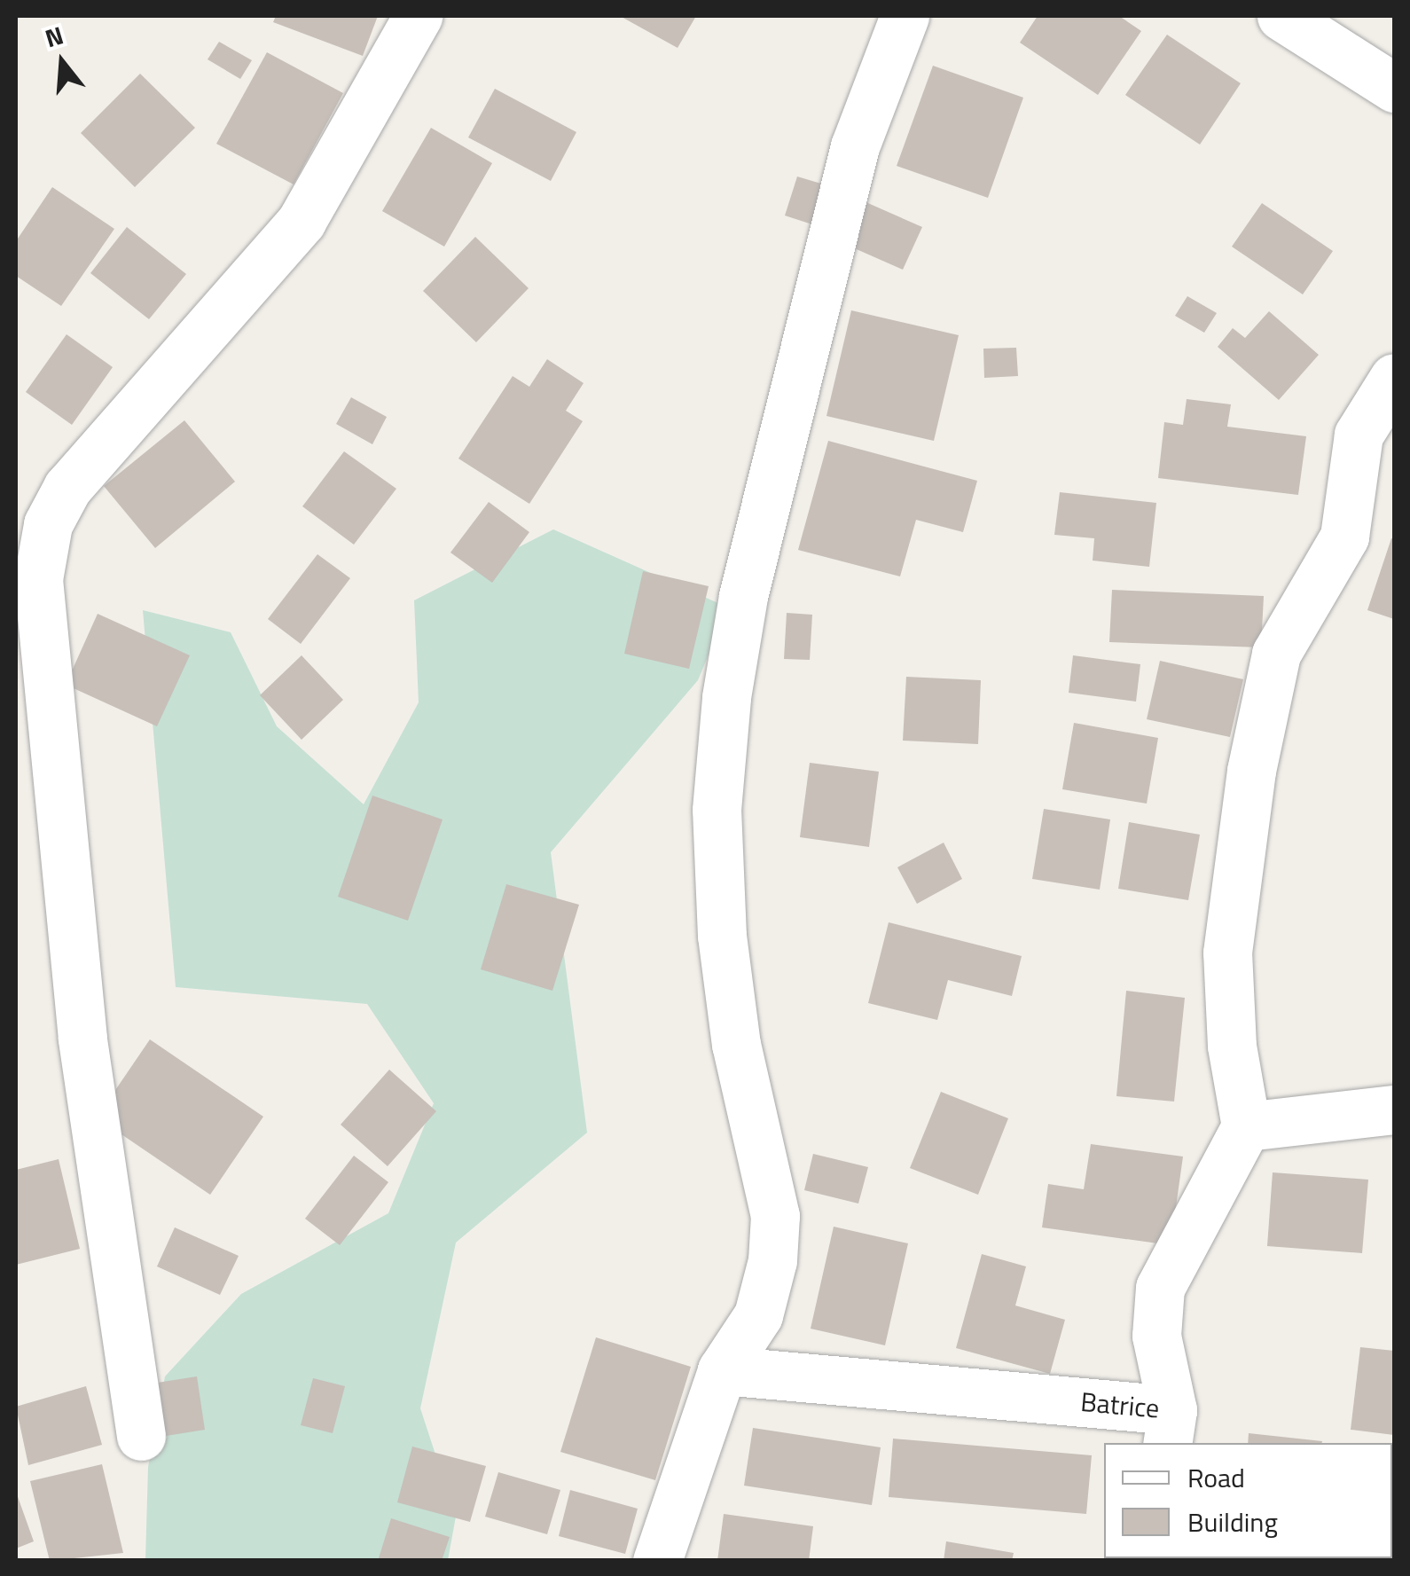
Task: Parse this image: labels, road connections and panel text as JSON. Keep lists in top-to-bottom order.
{
  "streets": {
    "street": ["Batrice"]
  },
  "legend": ["Road", "Building"],
  "north": "top"
}
